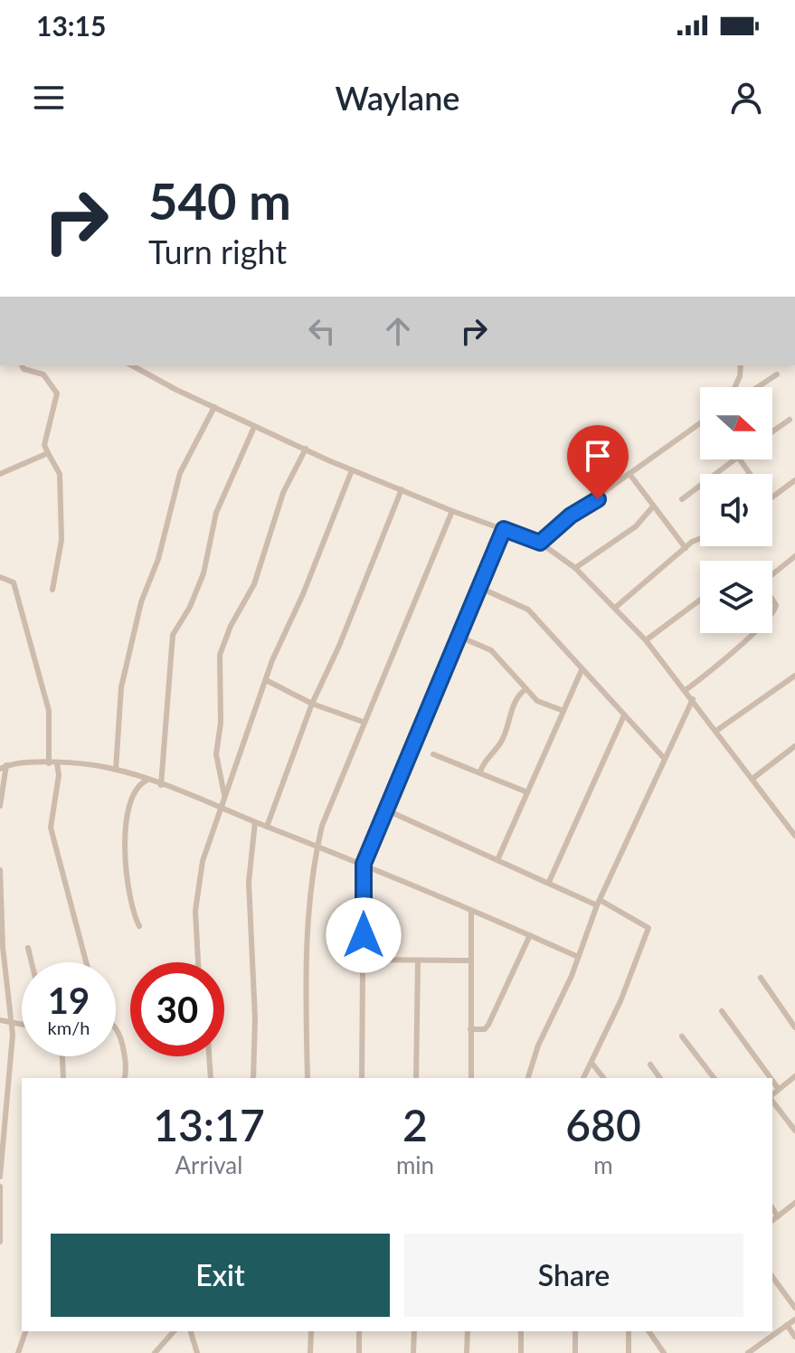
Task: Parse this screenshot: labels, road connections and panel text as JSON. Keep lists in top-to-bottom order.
{
  "north": "right",
  "page": {
    "status": "13:15",
    "header": "Waylane",
    "turn": ["540 m", "Turn right"],
    "speed": "19 km/h",
    "limit": "30",
    "eta": [
      "13:17",
      "Arrival",
      "2",
      "min",
      "680",
      "m"
    ],
    "buttons": ["Exit", "Share"]
  }
}
